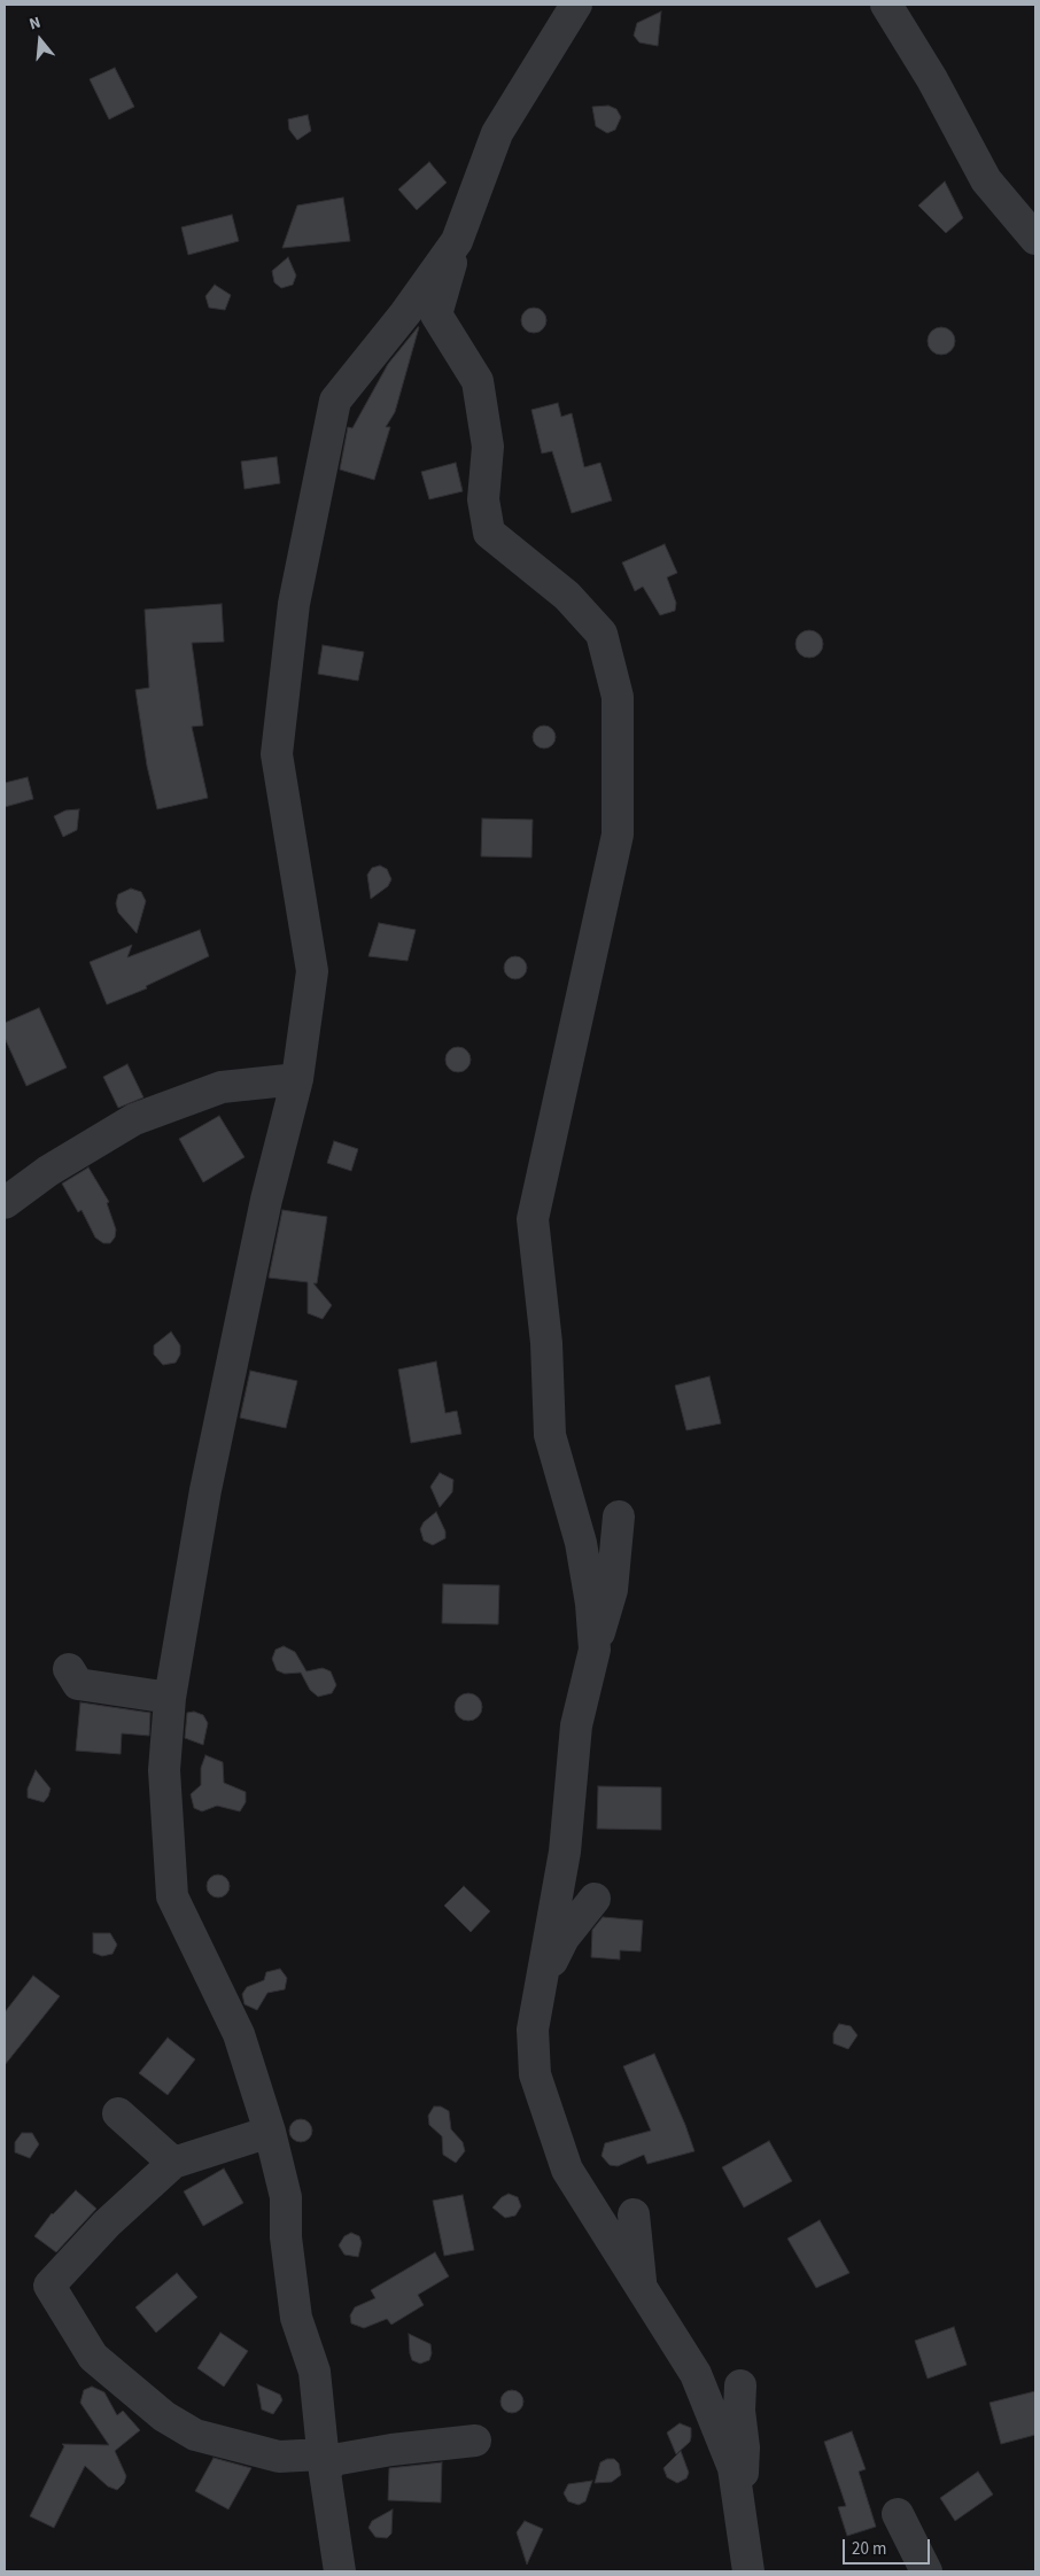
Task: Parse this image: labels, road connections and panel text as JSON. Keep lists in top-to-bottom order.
{
  "scale_bar": "20 m",
  "north": "top"
}
